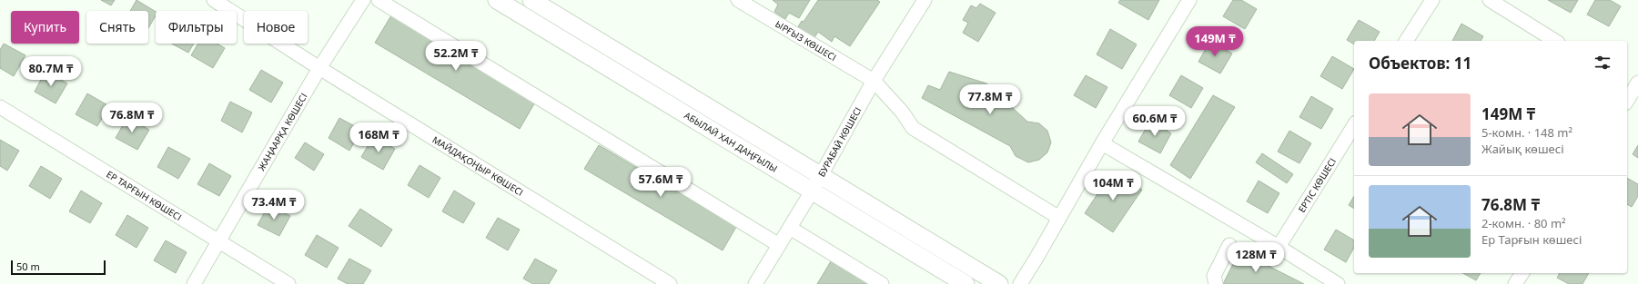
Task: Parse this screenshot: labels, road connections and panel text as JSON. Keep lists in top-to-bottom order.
{
  "streets": {
    "main road": ["АБЫЛАЙ ХАН ДАҢҒЫЛЫ"],
    "street": [
      "ЫРҒЫЗ КӨШЕСІ",
      "ЖАҢААРҚА КӨШЕСІ",
      "БУРАБАЙ КӨШЕСІ",
      "МАЙДАҚОҢЫР КӨШЕСІ",
      "ЕРТІС КӨШЕСІ",
      "ЕР ТАРҒЫН КӨШЕСІ"
    ]
  },
  "crossings": [
    ["ЫРҒЫЗ КӨШЕСІ", "БУРАБАЙ КӨШЕСІ"],
    ["ЖАҢААРҚА КӨШЕСІ", "МАЙДАҚОҢЫР КӨШЕСІ"],
    ["ЖАҢААРҚА КӨШЕСІ", "ЕР ТАРҒЫН КӨШЕСІ"],
    ["БУРАБАЙ КӨШЕСІ", "АБЫЛАЙ ХАН ДАҢҒЫЛЫ"]
  ],
  "scale_bar": "50 m",
  "page": {
    "chip": [
      "Купить",
      "Снять",
      "Фильтры",
      "Новое"
    ],
    "price": [
      "149M ₸",
      "52.2M ₸",
      "80.7M ₸",
      "77.8M ₸",
      "76.8M ₸",
      "60.6M ₸",
      "168M ₸",
      "57.6M ₸",
      "104M ₸",
      "73.4M ₸",
      "128M ₸"
    ],
    "heading": "Объектов: 11",
    "list": [
      {
        "name": "149M ₸",
        "note": "5-комн. · 148 m² · Жайық көшесі"
      },
      {
        "name": "76.8M ₸",
        "note": "2-комн. · 80 m² · Ер Тарғын көшесі"
      }
    ],
    "scale": "50 m"
  }
}
